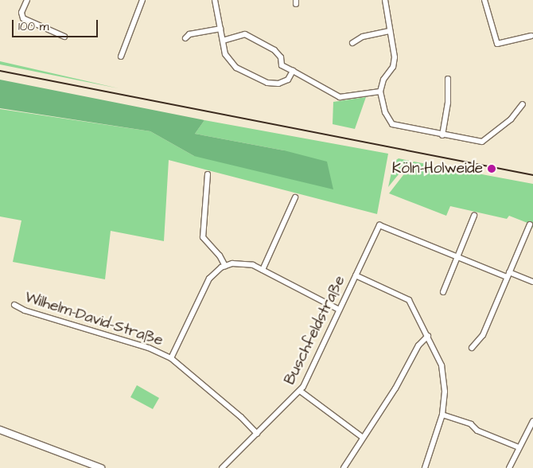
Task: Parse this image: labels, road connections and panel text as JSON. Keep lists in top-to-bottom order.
{
  "streets": {
    "street": ["Wilhelm-David-Straße", "Buschfeldstraße"]
  },
  "crossings": [
    ["Wilhelm-David-Straße", "Buschfeldstraße"]
  ],
  "places": ["Köln-Holweide"],
  "scale_bar": "100 m"
}
